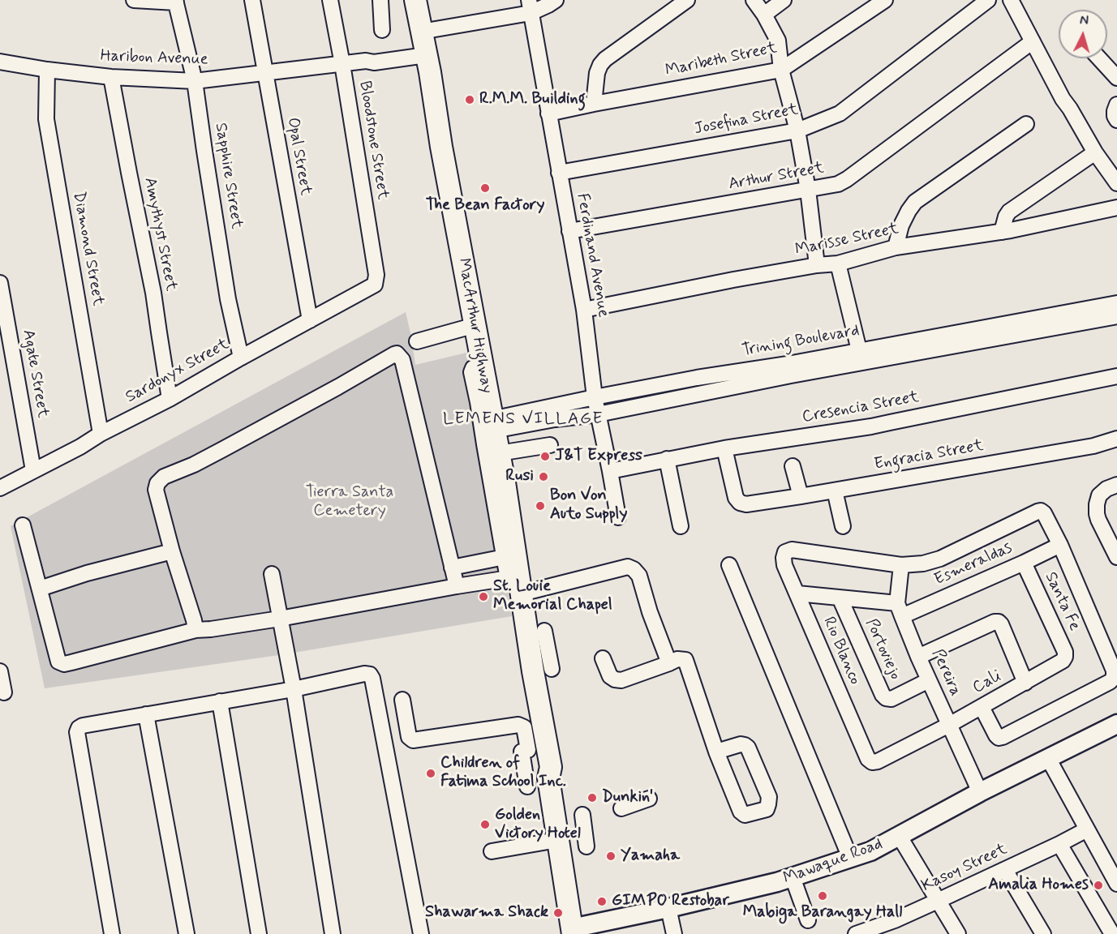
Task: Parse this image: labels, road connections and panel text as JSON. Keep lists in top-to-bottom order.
{
  "streets": {
    "highway": ["MacArthur Highway"],
    "main road": ["Mawaque Road"],
    "street": [
      "Haribon Avenue",
      "Maribeth Street",
      "Josefina Street",
      "Bloodstone Street",
      "Opal Street",
      "Sapphire Street",
      "Arthur Street",
      "Amythyst Street",
      "Marisse Street",
      "Diamond Street",
      "Ferdinand Avenue",
      "Trining Boulevard",
      "Sardonyx Street",
      "Agate Street",
      "Cresencia Street",
      "Engracia Street",
      "Esmeraldas",
      "Santa Fe",
      "Portoviejo",
      "Rio Blanco",
      "Pereira",
      "Cali",
      "Kasoy Street"
    ]
  },
  "crossings": [
    ["Haribon Avenue", "Bloodstone Street"],
    ["Haribon Avenue", "Opal Street"],
    ["Haribon Avenue", "Sapphire Street"],
    ["Haribon Avenue", "Amythyst Street"],
    ["Haribon Avenue", "Diamond Street"],
    ["Haribon Avenue", "Ferdinand Avenue"],
    ["Haribon Avenue", "MacArthur Highway"],
    ["Maribeth Street", "Ferdinand Avenue"],
    ["Josefina Street", "Ferdinand Avenue"],
    ["Bloodstone Street", "Sardonyx Street"],
    ["Opal Street", "Sardonyx Street"],
    ["Sapphire Street", "Sardonyx Street"],
    ["Arthur Street", "Ferdinand Avenue"],
    ["Amythyst Street", "Sardonyx Street"],
    ["Marisse Street", "Ferdinand Avenue"],
    ["Diamond Street", "Sardonyx Street"],
    ["Ferdinand Avenue", "Trining Boulevard"],
    ["Ferdinand Avenue", "Cresencia Street"],
    ["MacArthur Highway", "Trining Boulevard"],
    ["MacArthur Highway", "Mawaque Road"],
    ["Sardonyx Street", "Agate Street"],
    ["Cresencia Street", "Engracia Street"],
    ["Esmeraldas", "Santa Fe"],
    ["Esmeraldas", "Pereira"],
    ["Santa Fe", "Cali"],
    ["Portoviejo", "Pereira"],
    ["Rio Blanco", "Pereira"],
    ["Rio Blanco", "Cali"],
    ["Pereira", "Cali"],
    ["Pereira", "Mawaque Road"]
  ],
  "districts": ["LEMENS VILLAGE"],
  "parks": ["Tierra Santa Cemetery"],
  "places": [
    "R.M.M. Building",
    "The Bean Factory",
    "J&T Express",
    "Rusi",
    "Bon Von Auto Supply",
    "St. Louie Memorial Chapel",
    "Children of Fatima School Inc.",
    "Dunkin'",
    "Golden Victory Hotel",
    "Yamaha",
    "Amalia Homes",
    "Mabiga Barangay Hall",
    "GIMPO Restobar",
    "Shawarma Shack"
  ],
  "north": "top"
}
